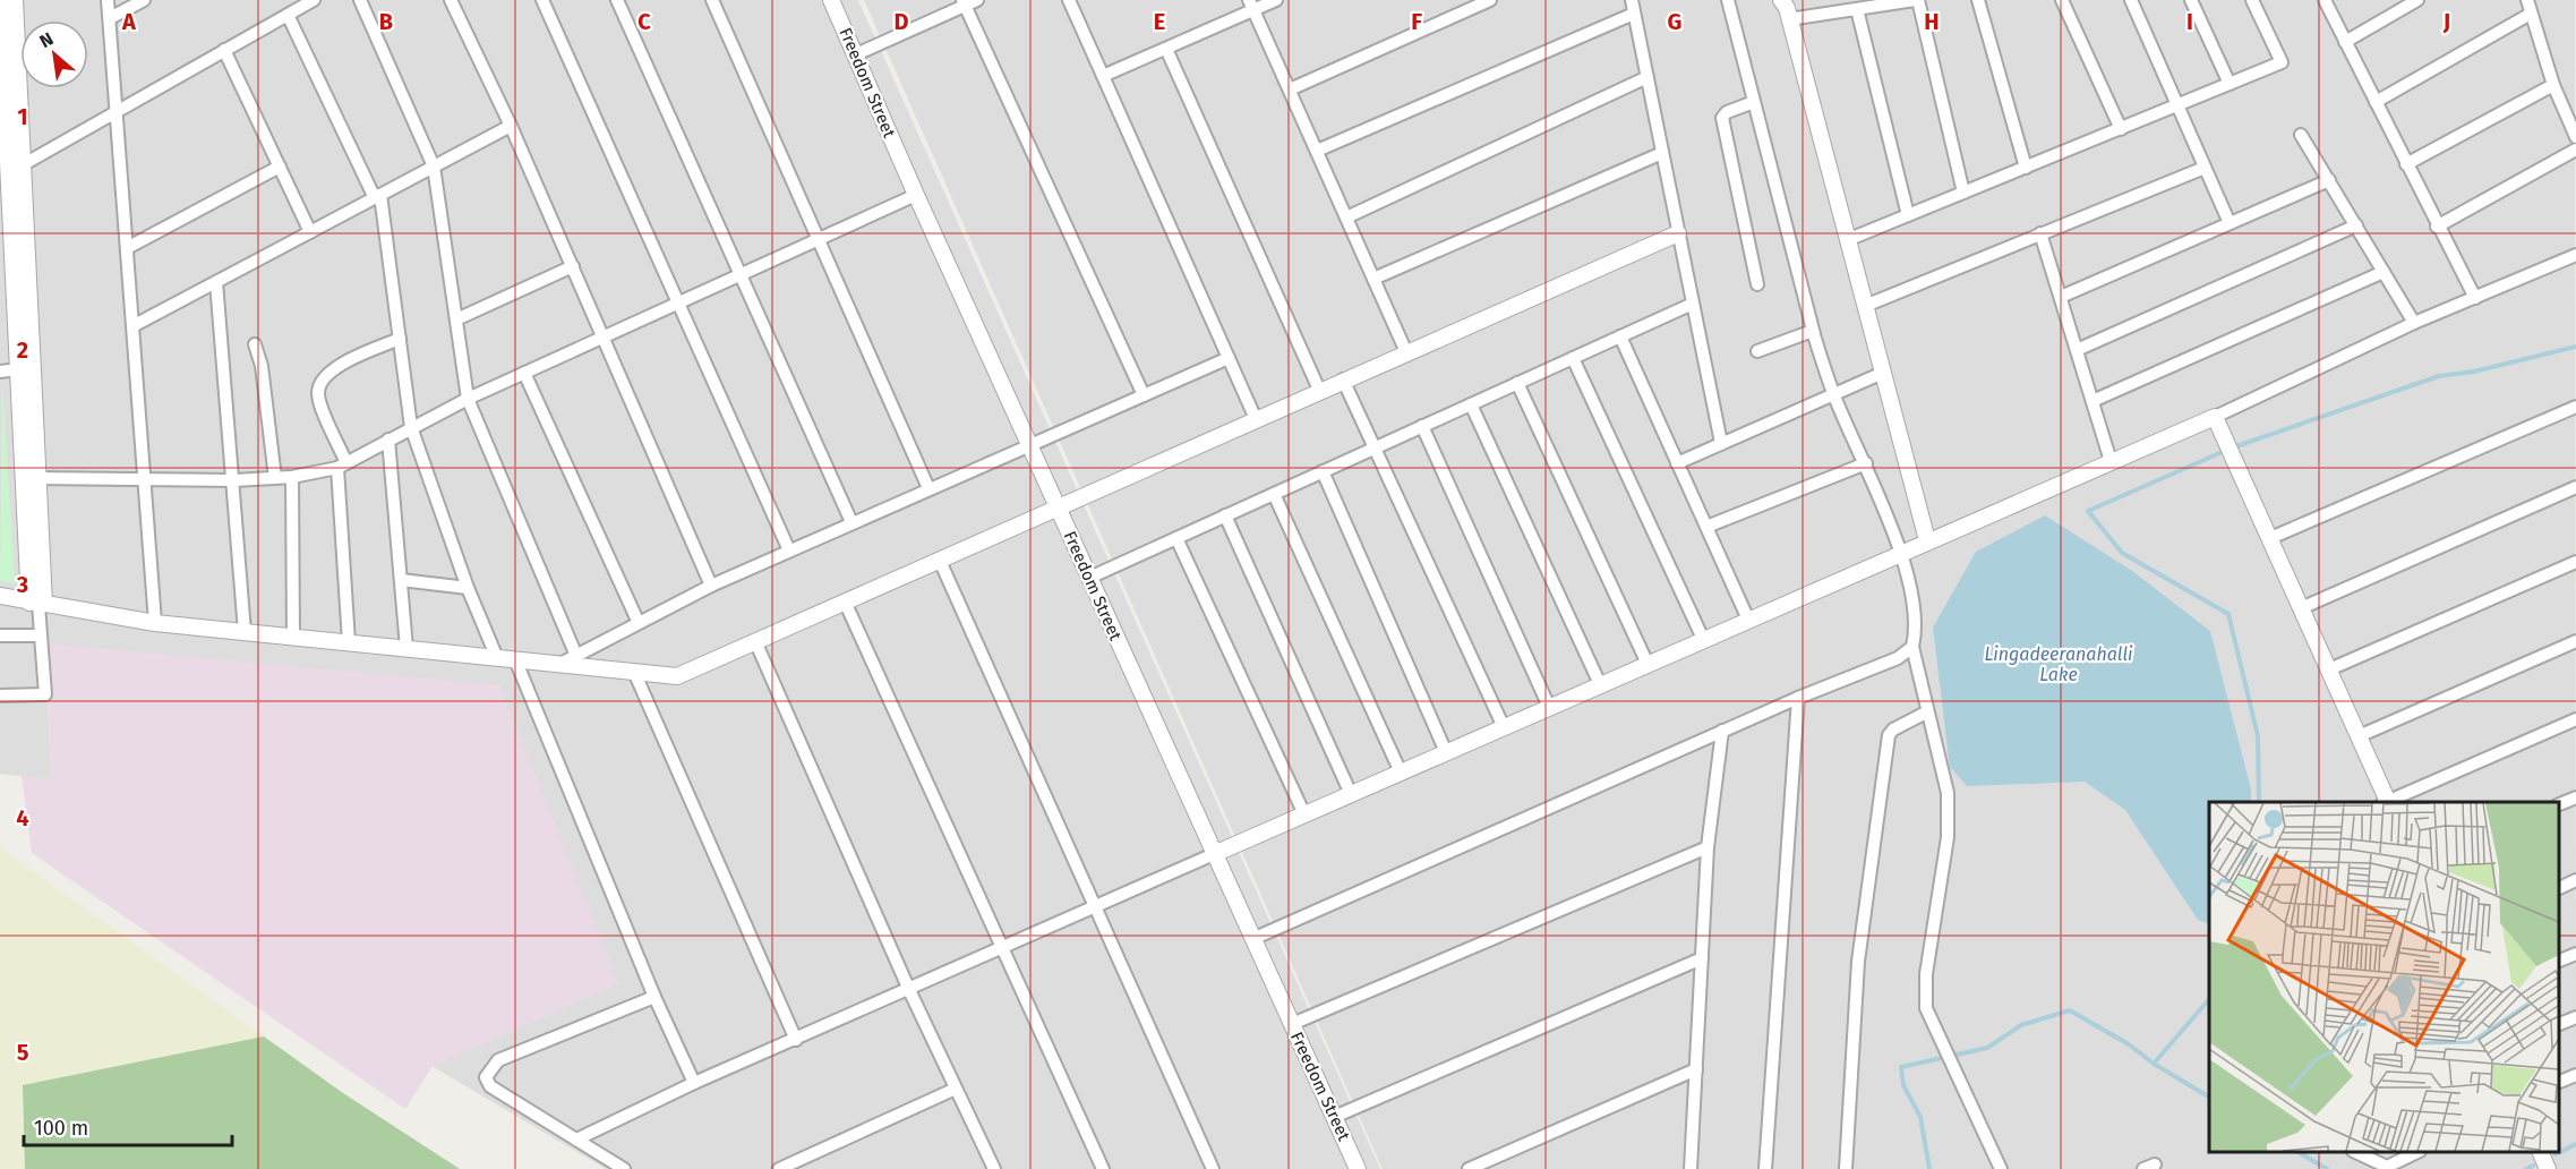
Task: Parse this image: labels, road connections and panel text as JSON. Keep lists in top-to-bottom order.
{
  "streets": {
    "street": ["Freedom Street"]
  },
  "water": ["Lingadeeranahalli Lake"],
  "scale_bar": "100 m",
  "north": "top left",
  "grid": {
    "columns": [
      "A",
      "B",
      "C",
      "D",
      "E",
      "F",
      "G",
      "H",
      "I",
      "J"
    ],
    "rows": [
      "1",
      "2",
      "3",
      "4",
      "5"
    ]
  }
}
